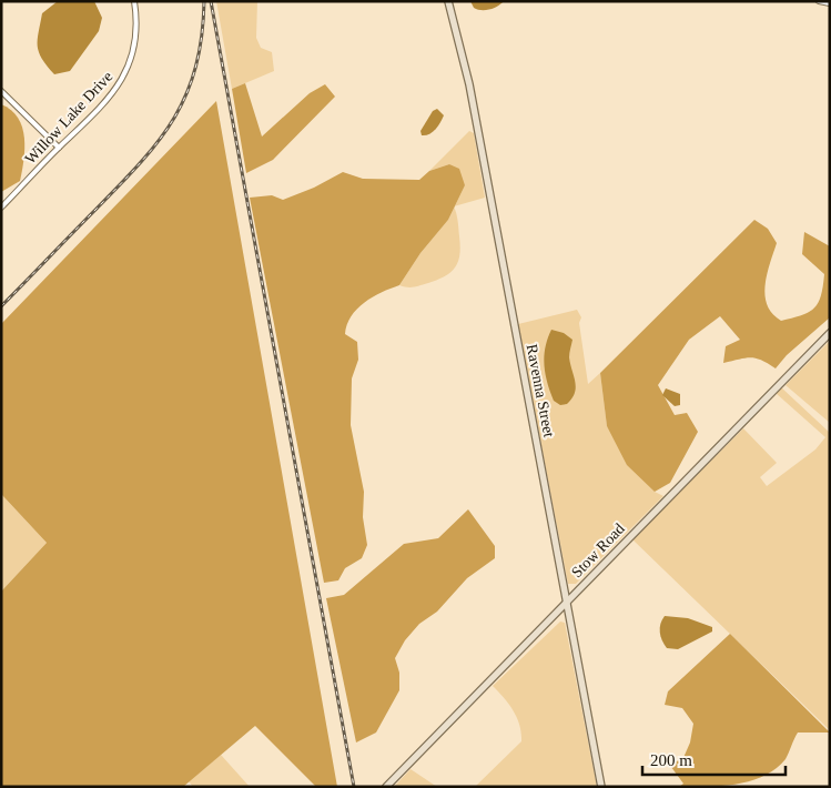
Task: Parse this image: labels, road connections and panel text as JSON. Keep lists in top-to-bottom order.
{
  "streets": {
    "street": ["Willow Lake Drive", "Ravenna Street", "Stow Road"]
  },
  "crossings": [
    ["Ravenna Street", "Stow Road"]
  ],
  "scale_bar": "200 m"
}
